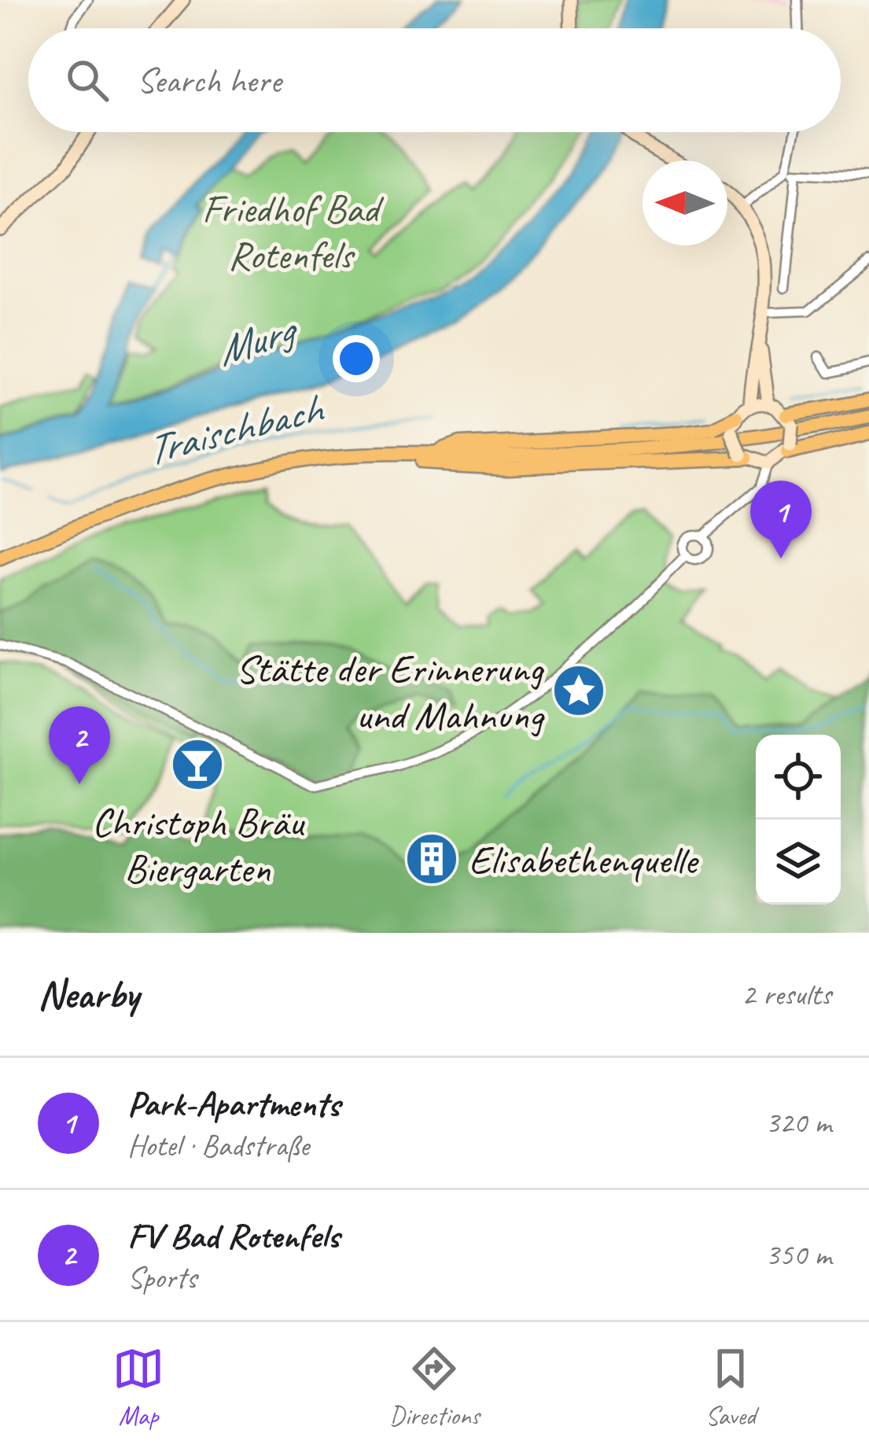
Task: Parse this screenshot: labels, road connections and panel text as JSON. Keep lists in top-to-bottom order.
{
  "water": ["Murg", "Traischbach"],
  "parks": ["Friedhof Bad Rotenfels"],
  "places": {
    "place": ["Stätte der Erinnerung und Mahnung"],
    "bar": ["Christoph Bräu Biergarten"],
    "building": ["Elisabethenquelle"]
  },
  "north": "left",
  "page": {
    "search": "Search here",
    "pins": ["1", "2"],
    "heading": ["Nearby", "2 results"],
    "list": [
      {
        "mark": "1",
        "name": "Park-Apartments",
        "note": "Hotel · Badstraße",
        "value": "320 m"
      },
      {
        "mark": "2",
        "name": "FV Bad Rotenfels",
        "note": "Sports",
        "value": "350 m"
      }
    ],
    "nav": ["Map", "Directions", "Saved"]
  }
}
